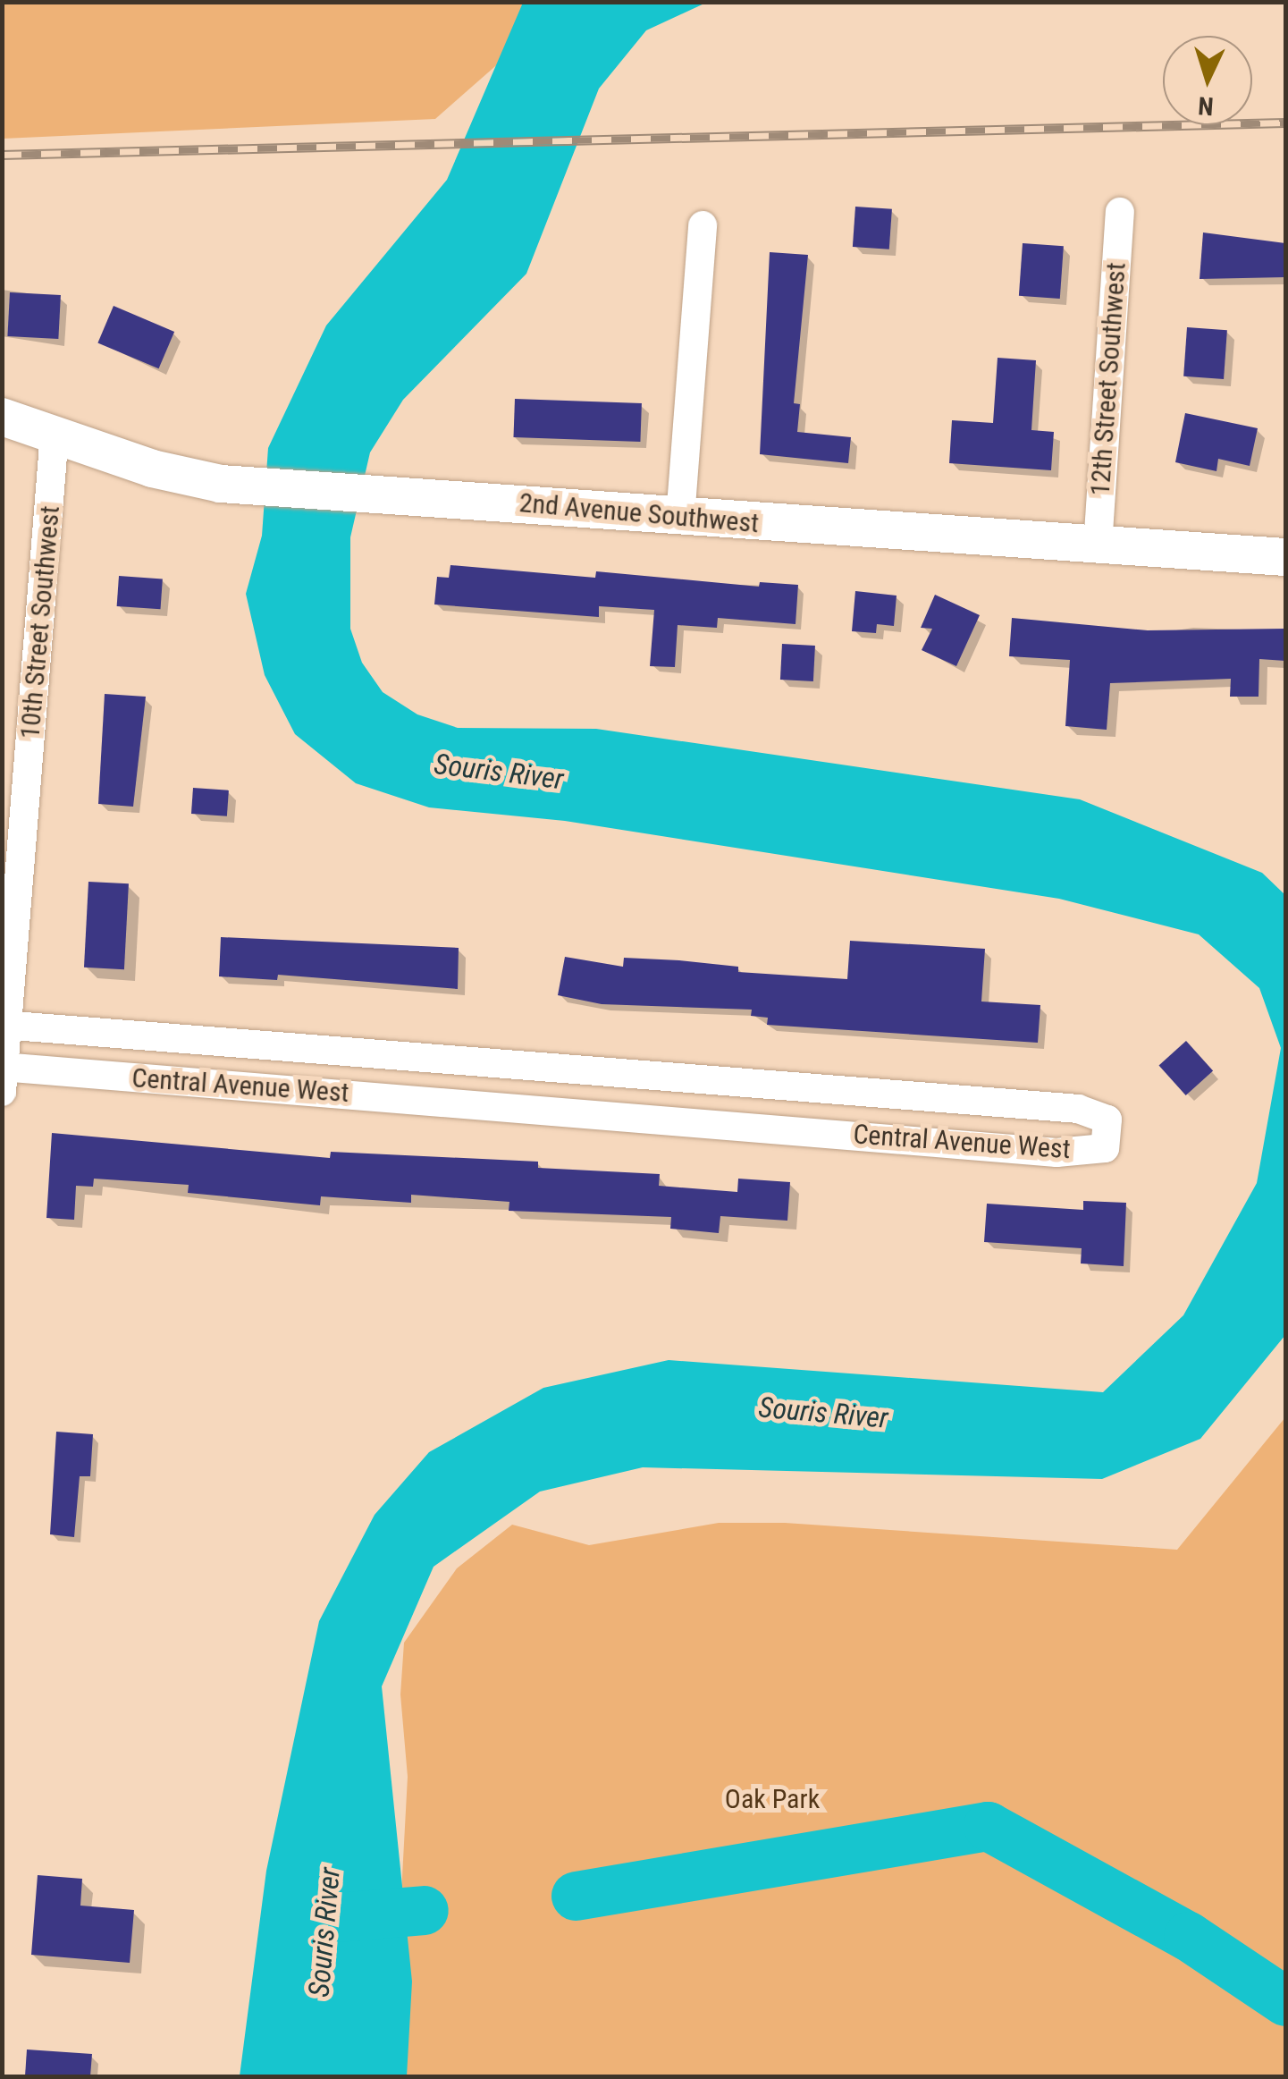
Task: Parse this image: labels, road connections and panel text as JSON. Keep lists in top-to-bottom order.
{
  "streets": {
    "street": [
      "12th Street Southwest",
      "2nd Avenue Southwest",
      "10th Street Southwest",
      "Central Avenue West"
    ]
  },
  "crossings": [
    ["12th Street Southwest", "2nd Avenue Southwest"],
    ["2nd Avenue Southwest", "10th Street Southwest"],
    ["10th Street Southwest", "Central Avenue West"]
  ],
  "water": ["Souris River"],
  "parks": ["Oak Park"],
  "north": "bottom"
}
